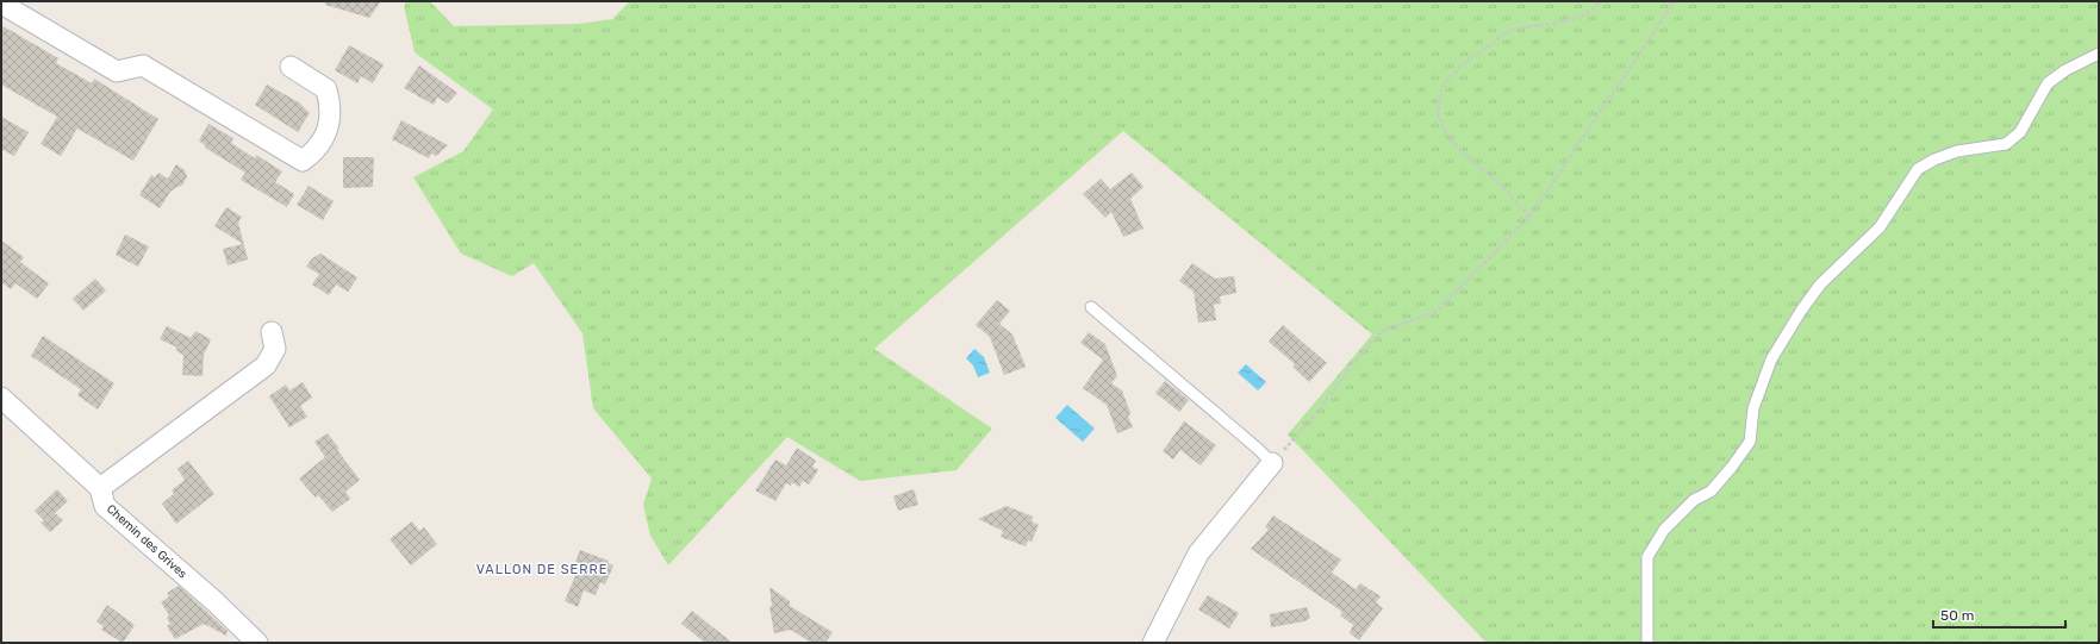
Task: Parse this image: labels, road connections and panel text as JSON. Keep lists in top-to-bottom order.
{
  "streets": {
    "street": ["Chemin des Grives"]
  },
  "districts": ["VALLON DE SERRE"],
  "scale_bar": "50 m"
}
